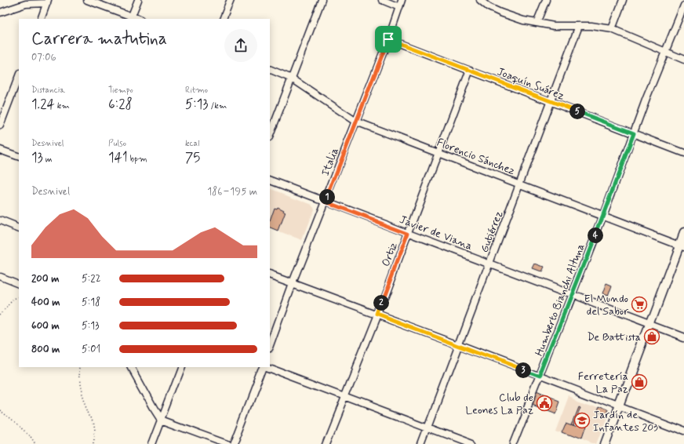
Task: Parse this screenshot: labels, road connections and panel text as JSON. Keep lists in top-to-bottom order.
{
  "streets": {
    "street": [
      "Joaquín Suárez",
      "Florencio Sánchez",
      "Italia",
      "Gutiérrez",
      "Javier de Viana",
      "Ortiz",
      "Humberto Bianchi Altuna"
    ]
  },
  "crossings": [
    ["Joaquín Suárez", "Italia"],
    ["Joaquín Suárez", "Gutiérrez"],
    ["Joaquín Suárez", "Ortiz"],
    ["Joaquín Suárez", "Humberto Bianchi Altuna"],
    ["Florencio Sánchez", "Italia"],
    ["Florencio Sánchez", "Gutiérrez"],
    ["Florencio Sánchez", "Ortiz"],
    ["Florencio Sánchez", "Humberto Bianchi Altuna"],
    ["Italia", "Javier de Viana"],
    ["Gutiérrez", "Javier de Viana"],
    ["Javier de Viana", "Ortiz"],
    ["Javier de Viana", "Humberto Bianchi Altuna"]
  ],
  "places": {
    "supermarket": ["El Mundo del Sabor"],
    "shop": ["De Battista", "Ferretería La Paz"],
    "public building": ["Club de Leones La Paz"],
    "school or university": ["Jardín de Infantes 203"]
  },
  "page": {
    "heading": ["Carrera matutina", "07:06"],
    "stats": [
      ["Distancia", "1.24 km"],
      ["Tiempo", "6:28"],
      ["Ritmo", "5:13 /km"],
      ["Desnivel", "13 m"],
      ["Pulso", "141 bpm"],
      ["kcal", "75"]
    ],
    "pins": [
      "5",
      "1",
      "4",
      "2",
      "3"
    ],
    "chart": ["Desnivel", "186–195 m"],
    "list": [
      {
        "name": "200 m",
        "note": "5:22"
      },
      {
        "name": "400 m",
        "note": "5:18"
      },
      {
        "name": "600 m",
        "note": "5:13"
      },
      {
        "name": "800 m",
        "note": "5:01"
      }
    ]
  }
}
